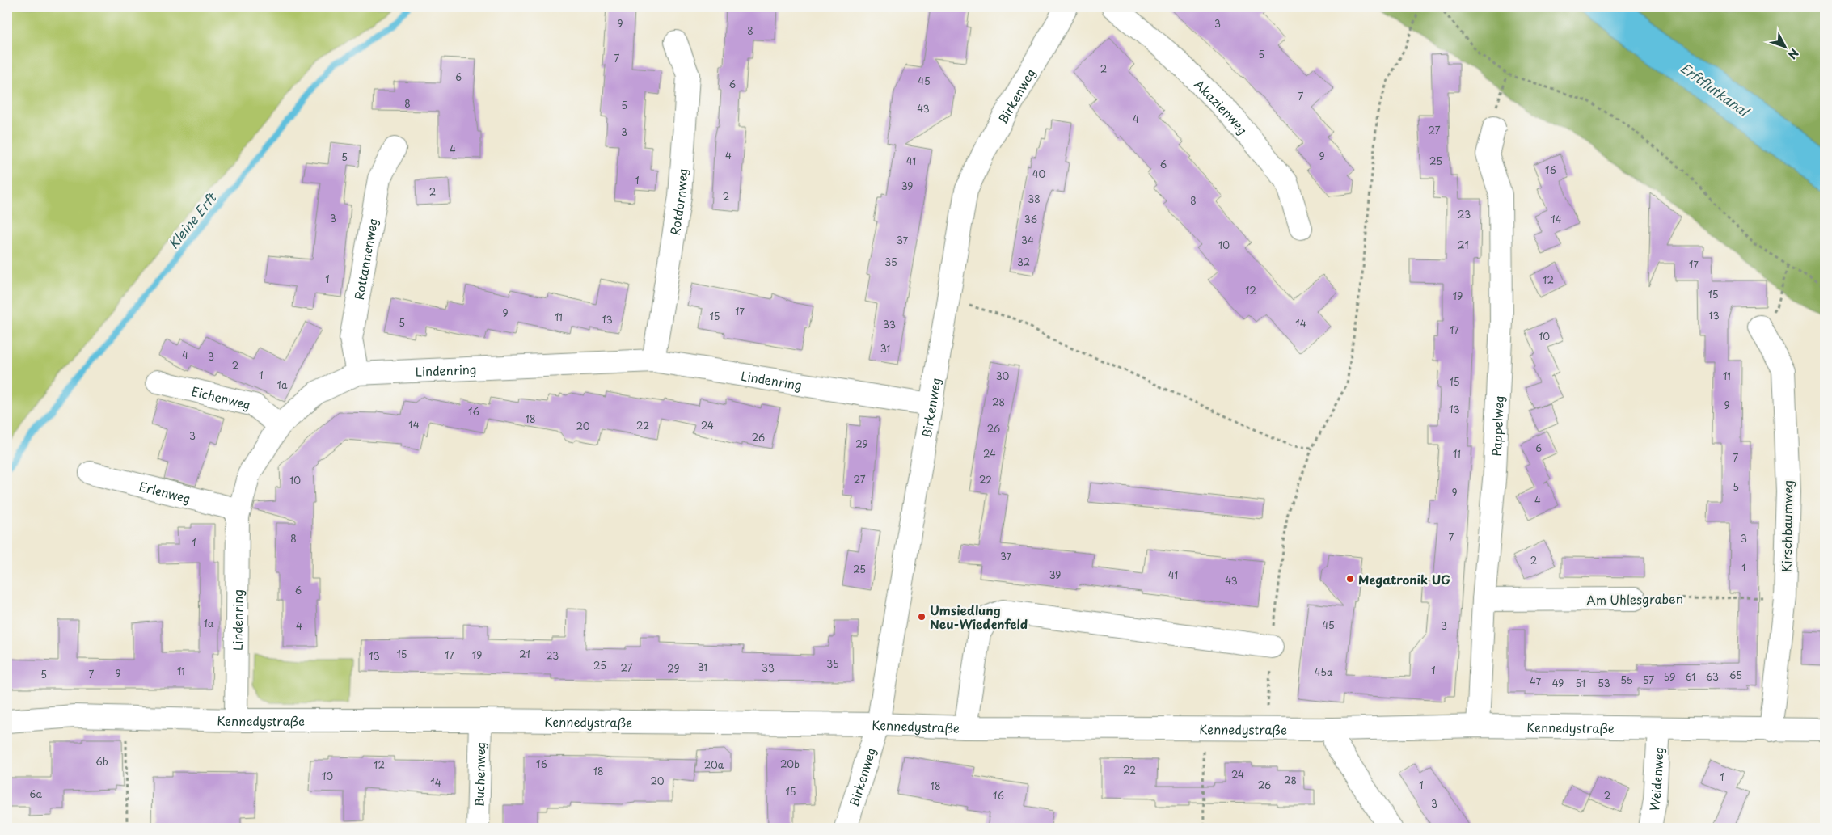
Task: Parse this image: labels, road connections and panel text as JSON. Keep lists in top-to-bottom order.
{
  "streets": {
    "street": [
      "Birkenweg",
      "Akazienweg",
      "Rotdornweg",
      "Rottannenweg",
      "Lindenring",
      "Eichenweg",
      "Pappelweg",
      "Erlenweg",
      "Kirschbaumweg",
      "Am Uhlesgraben",
      "Kennedystraße",
      "Buchenweg",
      "Weidenweg"
    ]
  },
  "crossings": [
    ["Birkenweg", "Lindenring"],
    ["Birkenweg", "Kennedystraße"],
    ["Rotdornweg", "Lindenring"],
    ["Rottannenweg", "Lindenring"],
    ["Lindenring", "Eichenweg"],
    ["Lindenring", "Erlenweg"],
    ["Lindenring", "Kennedystraße"],
    ["Pappelweg", "Am Uhlesgraben"],
    ["Pappelweg", "Kennedystraße"],
    ["Kirschbaumweg", "Am Uhlesgraben"],
    ["Kirschbaumweg", "Kennedystraße"],
    ["Kennedystraße", "Buchenweg"],
    ["Kennedystraße", "Weidenweg"]
  ],
  "water": ["Erftflutkanal", "Kleine Erft"],
  "places": ["Megatronik UG", "Umsiedlung Neu-Wiedenfeld"],
  "house_numbers": [
    "9",
    "3",
    "8",
    "5",
    "7",
    "2",
    "6",
    "45",
    "6",
    "7",
    "8",
    "5",
    "43",
    "4",
    "27",
    "3",
    "4",
    "4",
    "9",
    "5",
    "41",
    "25",
    "6",
    "16",
    "40",
    "1",
    "39",
    "2",
    "2",
    "38",
    "8",
    "23",
    "3",
    "36",
    "14",
    "37",
    "34",
    "10",
    "21",
    "35",
    "32",
    "17",
    "1",
    "12",
    "12",
    "15",
    "19",
    "17",
    "9",
    "13",
    "15",
    "11",
    "13",
    "5",
    "14",
    "33",
    "17",
    "10",
    "31",
    "4",
    "3",
    "2",
    "1",
    "30",
    "11",
    "15",
    "1a",
    "28",
    "9",
    "13",
    "16",
    "18",
    "14",
    "22",
    "24",
    "20",
    "26",
    "3",
    "26",
    "29",
    "6",
    "24",
    "11",
    "7",
    "27",
    "22",
    "10",
    "5",
    "9",
    "4",
    "7",
    "8",
    "3",
    "1",
    "37",
    "2",
    "1",
    "25",
    "39",
    "41",
    "43",
    "6",
    "1a",
    "45",
    "4",
    "3",
    "15",
    "21",
    "17",
    "19",
    "13",
    "23",
    "35",
    "25",
    "31",
    "27",
    "33",
    "29",
    "1",
    "11",
    "45a",
    "9",
    "5",
    "7",
    "65",
    "59",
    "61",
    "63",
    "55",
    "57",
    "47",
    "49",
    "51",
    "53",
    "6b",
    "16",
    "20b",
    "12",
    "20a",
    "22",
    "18",
    "24",
    "10",
    "1",
    "28",
    "20",
    "14",
    "26",
    "1",
    "18",
    "15",
    "6a",
    "16",
    "2",
    "3"
  ],
  "north": "bottom right"
}
